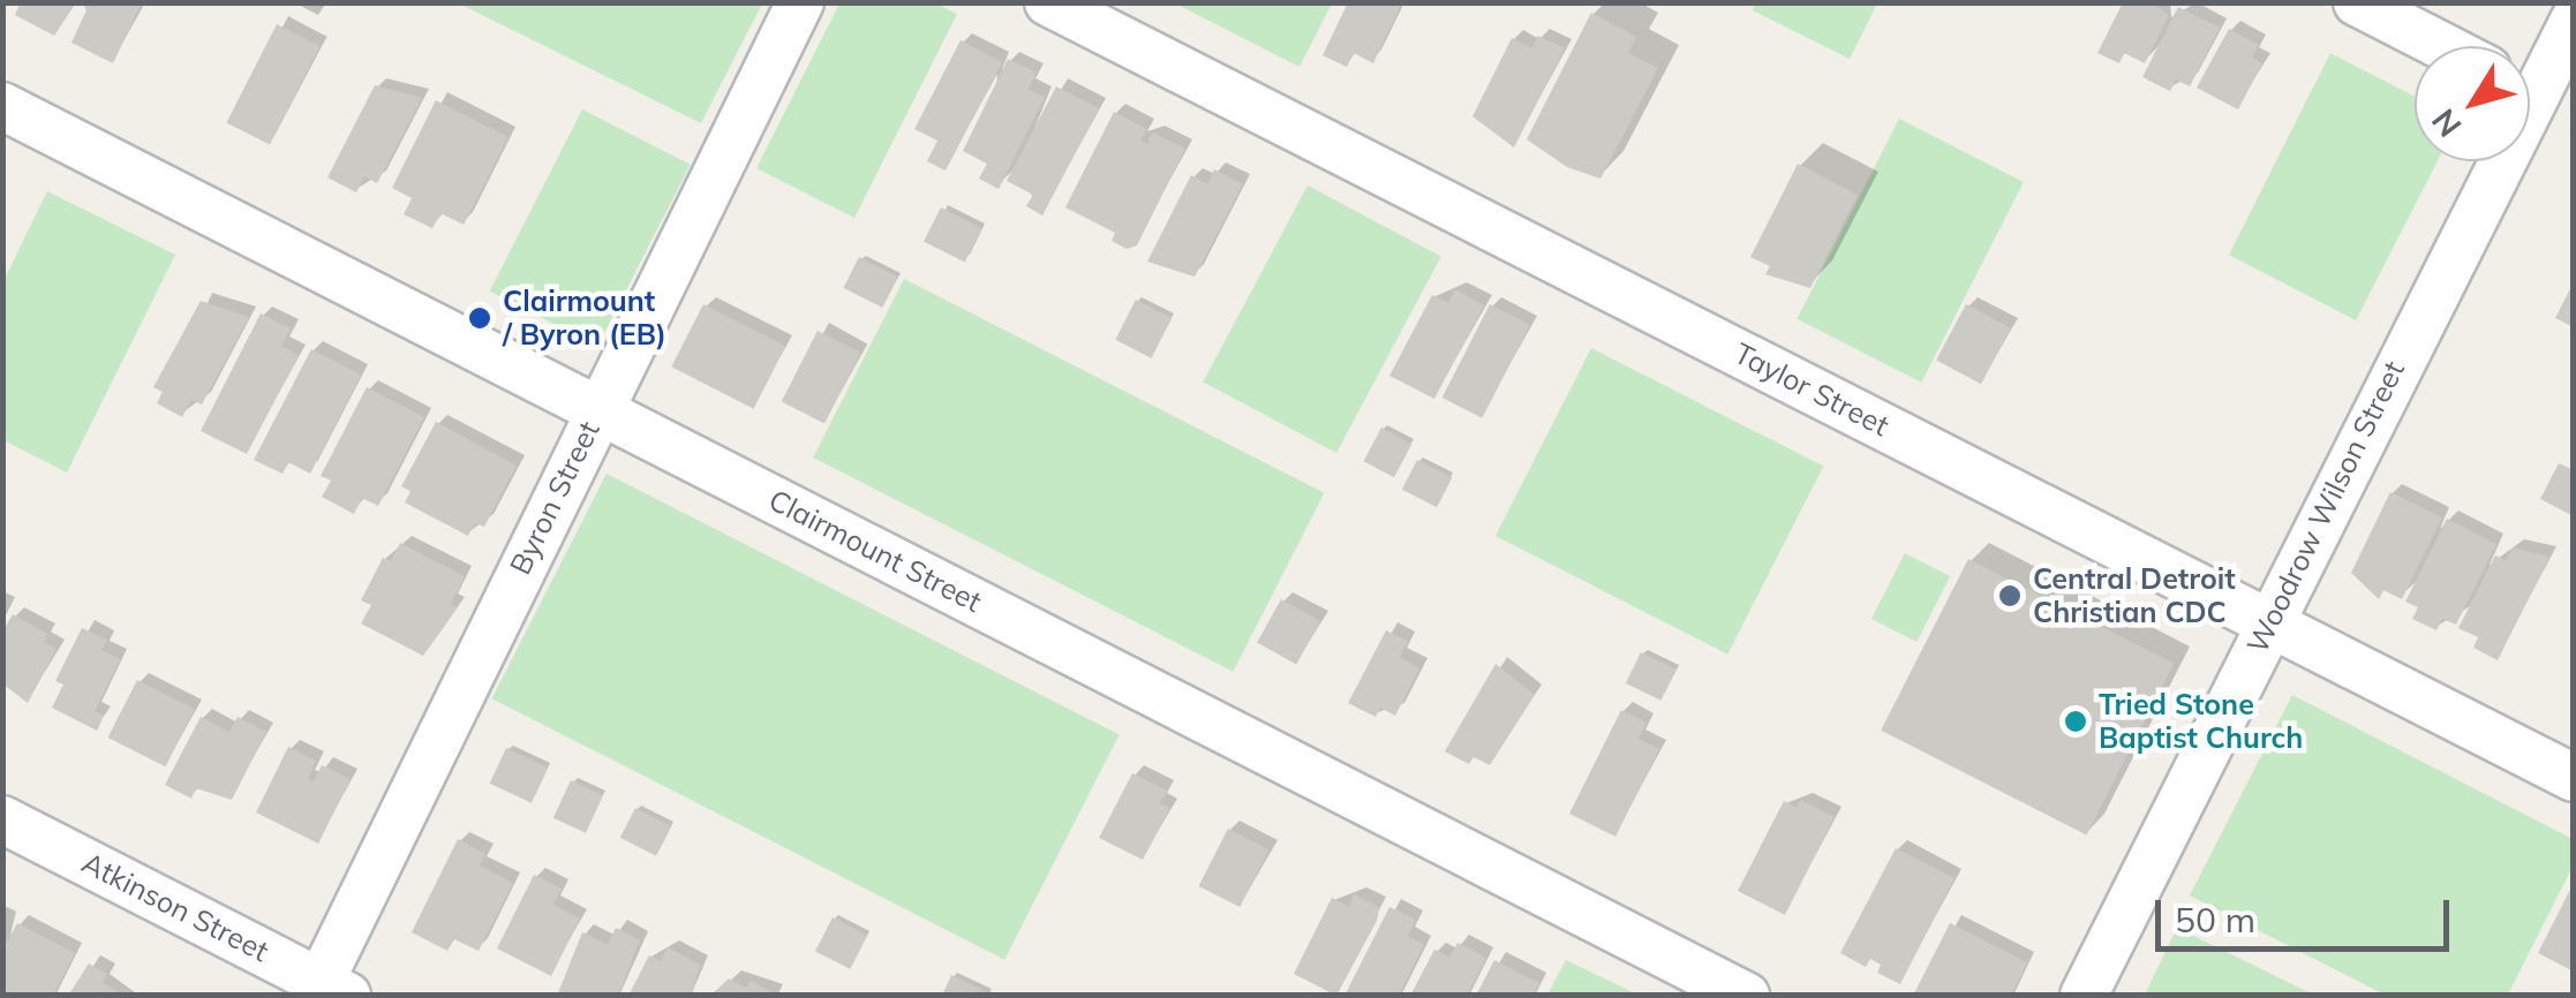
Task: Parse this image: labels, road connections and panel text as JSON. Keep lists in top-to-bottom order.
{
  "streets": {
    "street": [
      "Taylor Street",
      "Byron Street",
      "Woodrow Wilson Street",
      "Clairmount Street",
      "Atkinson Street"
    ]
  },
  "crossings": [
    ["Taylor Street", "Woodrow Wilson Street"],
    ["Byron Street", "Clairmount Street"],
    ["Byron Street", "Atkinson Street"]
  ],
  "places": ["Clairmount / Byron (EB)", "Central Detroit Christian CDC", "Tried Stone Baptist Church"],
  "scale_bar": "50 m",
  "north": "bottom left"
}
